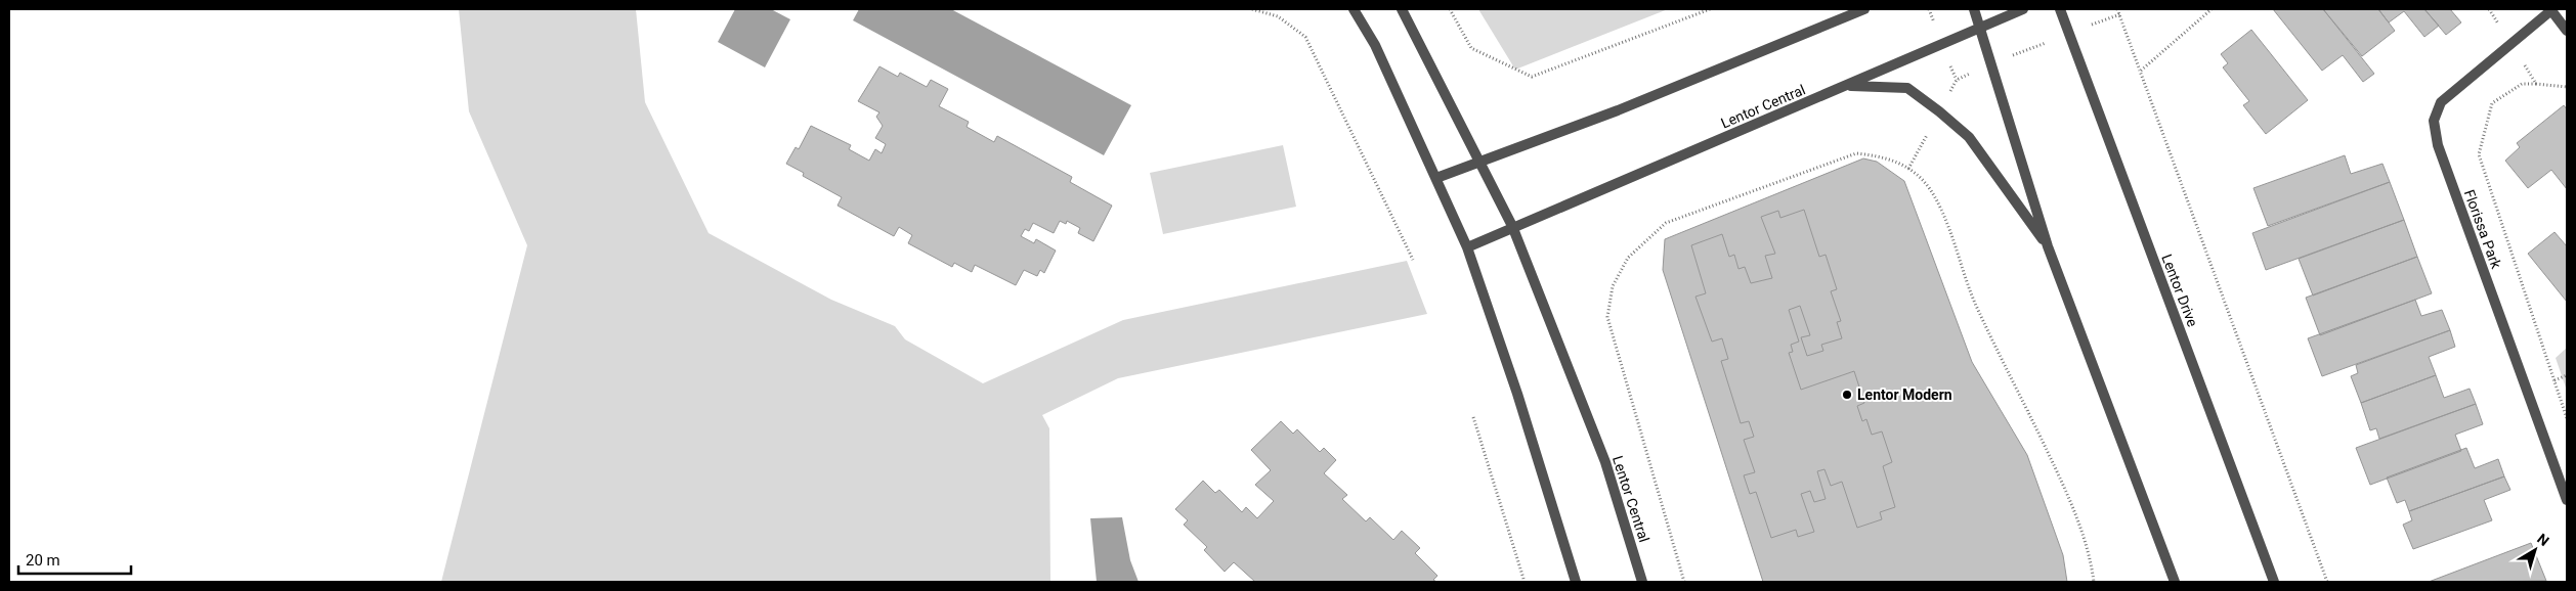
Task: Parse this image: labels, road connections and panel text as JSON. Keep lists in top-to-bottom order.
{
  "streets": {
    "street": ["Lentor Central", "Florissa Park", "Lentor Drive"]
  },
  "places": ["Lentor Modern"],
  "scale_bar": "20 m",
  "north": "top right"
}
